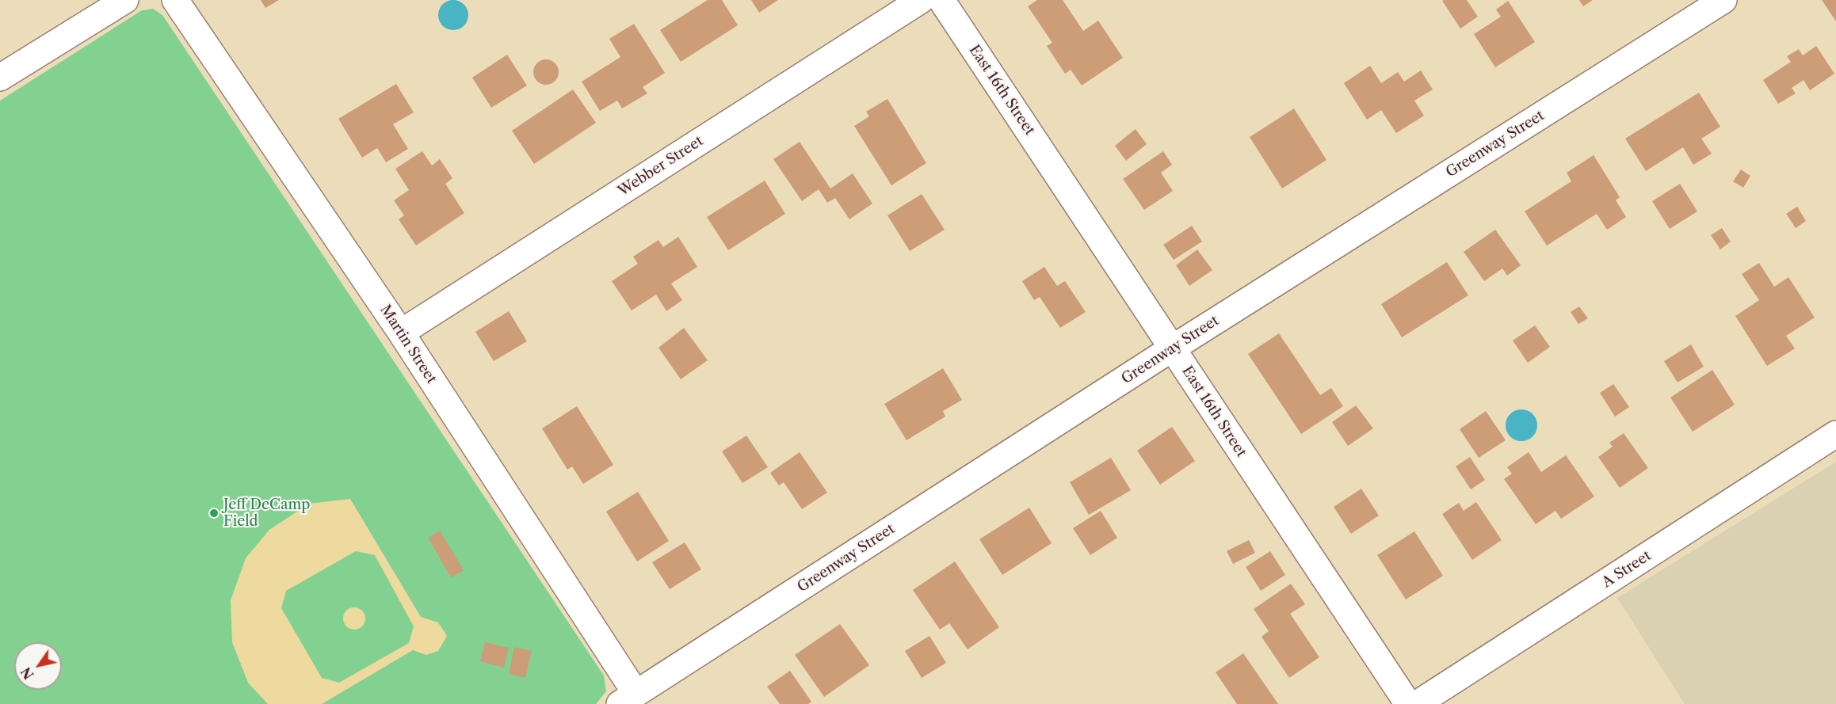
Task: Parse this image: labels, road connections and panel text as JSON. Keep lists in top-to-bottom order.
{
  "streets": {
    "street": [
      "East 16th Street",
      "Greenway Street",
      "Webber Street",
      "Martin Street",
      "A Street"
    ]
  },
  "crossings": [
    ["East 16th Street", "Greenway Street"],
    ["Greenway Street", "Martin Street"],
    ["Webber Street", "Martin Street"]
  ],
  "places": ["Jeff DeCamp Field"],
  "north": "bottom left"
}
